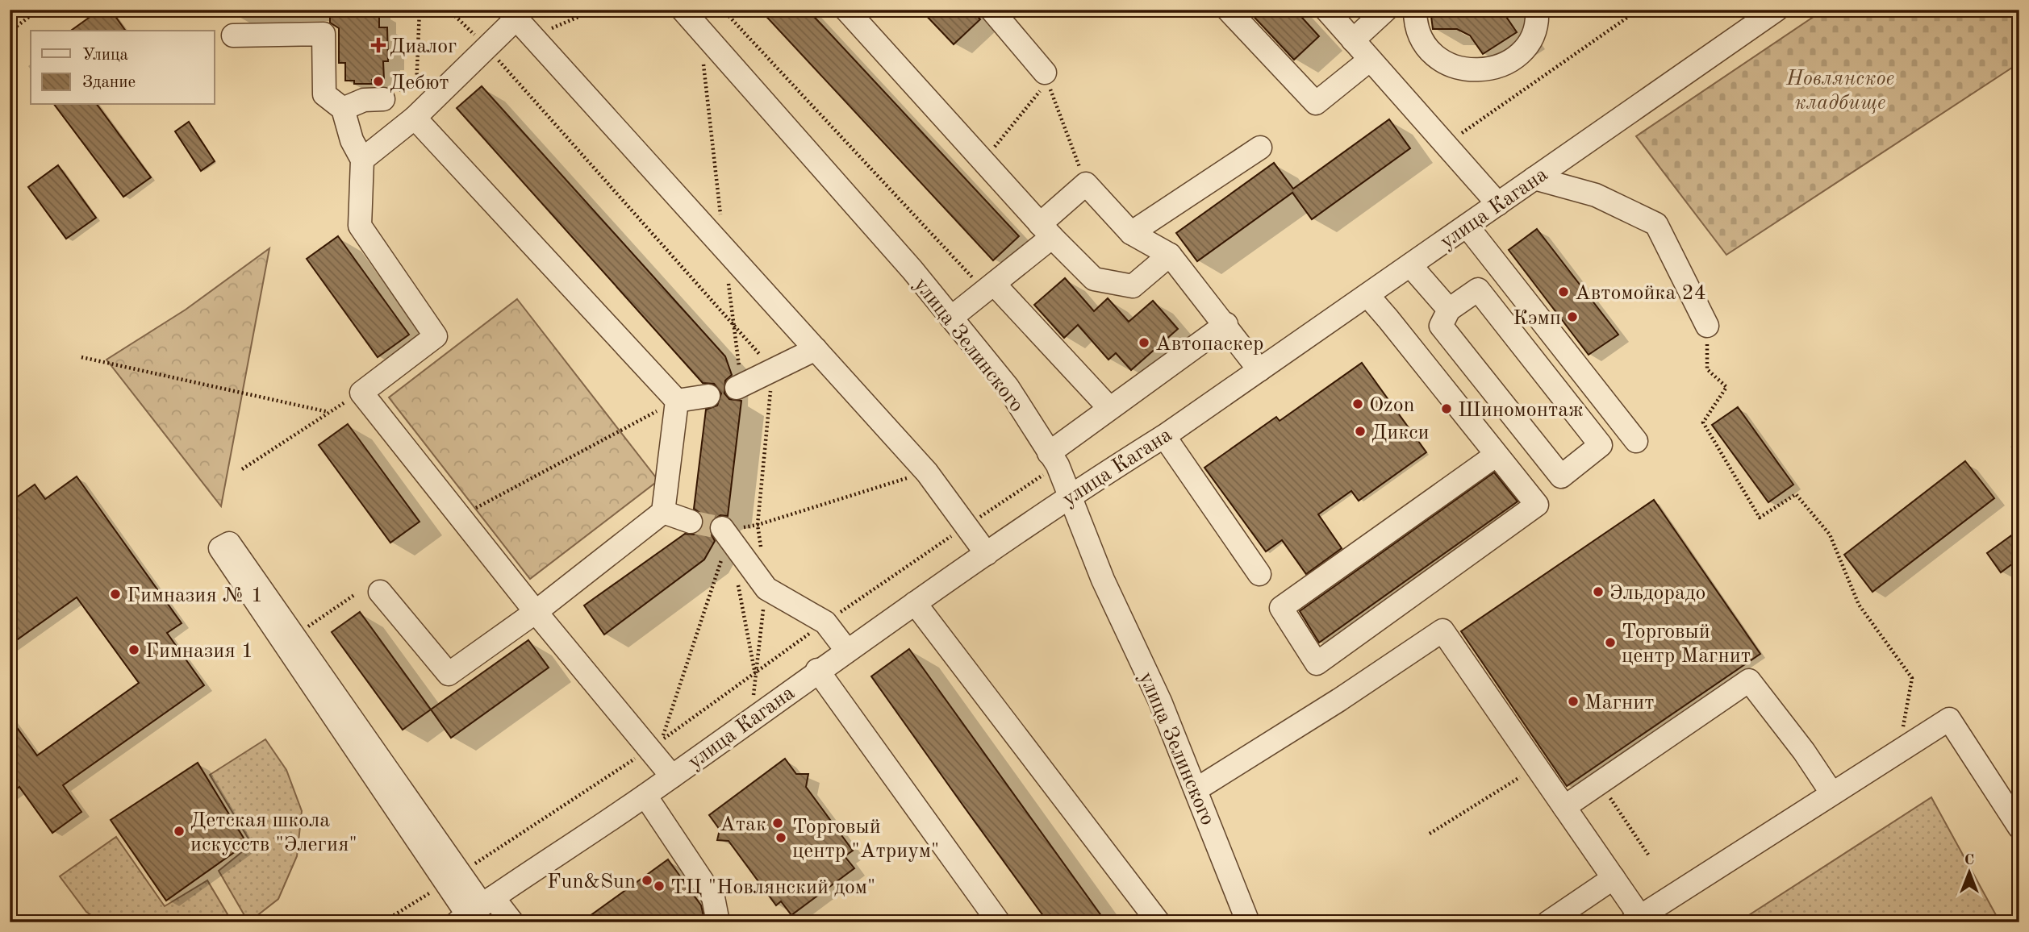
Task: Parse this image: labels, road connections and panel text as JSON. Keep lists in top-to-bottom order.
{
  "streets": {
    "street": ["улица Кагана", "улица Зелинского"]
  },
  "crossings": [
    ["улица Кагана", "улица Зелинского"]
  ],
  "parks": ["Новлянское кладбище"],
  "places": {
    "health": ["Диалог"],
    "other": [
      "Дебют",
      "Автомойка 24",
      "Кэмп",
      "Автопаскер",
      "Ozon",
      "Шиномонтаж",
      "Дикси",
      "Эльдорадо",
      "Гимназия № 1",
      "Торговый центр Магнит",
      "Гимназия 1",
      "Магнит",
      "Атак",
      "Детская школа искусств \"Элегия\"",
      "Торговый центр \"Атриум\"",
      "Fun&Sun",
      "ТЦ \"Новлянский дом\""
    ]
  },
  "legend": ["Улица", "Здание"],
  "north": "top"
}
